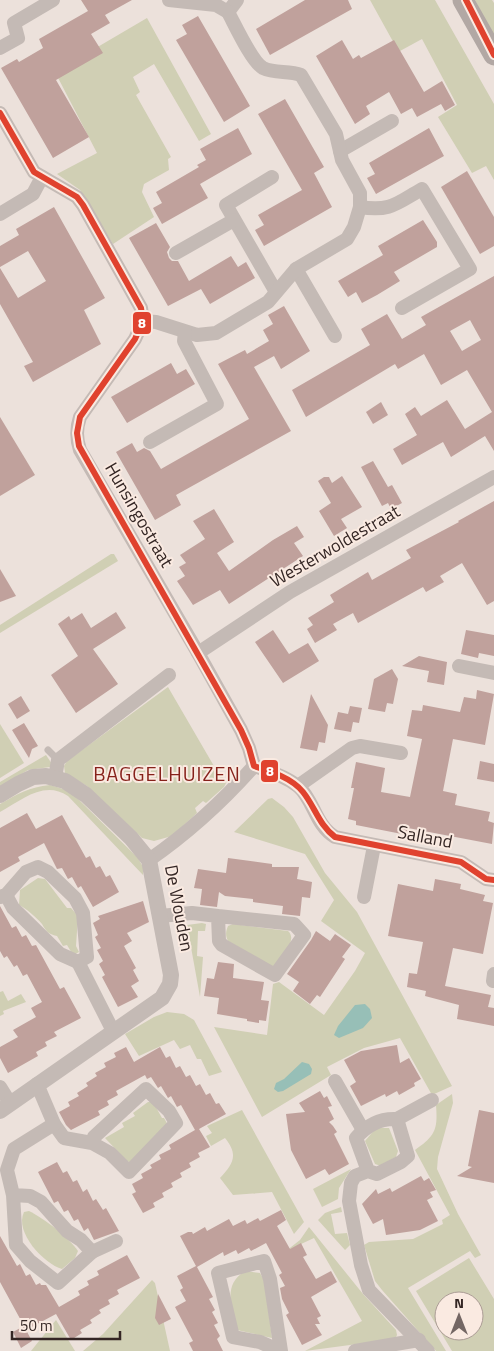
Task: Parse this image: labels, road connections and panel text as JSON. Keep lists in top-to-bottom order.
{
  "streets": {
    "street": [
      "Hunsingostraat",
      "Westerwoldestraat",
      "Salland",
      "De Wouden"
    ]
  },
  "crossings": [
    ["Hunsingostraat", "Westerwoldestraat"]
  ],
  "districts": ["BAGGELHUIZEN"],
  "lines": ["transit line 8"],
  "scale_bar": "50 m",
  "north": "top"
}
